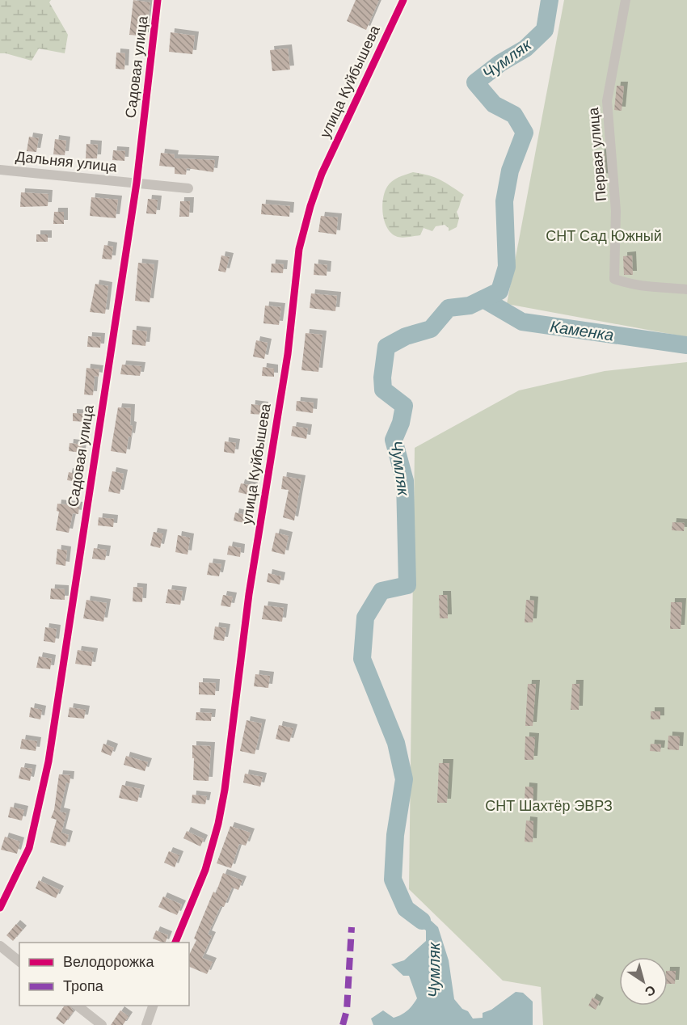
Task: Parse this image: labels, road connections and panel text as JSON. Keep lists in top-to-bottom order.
{
  "streets": {
    "street": [
      "Садовая улица",
      "улица Куйбышева",
      "Первая улица",
      "Дальняя улица"
    ]
  },
  "crossings": [
    ["Садовая улица", "Дальняя улица"]
  ],
  "water": ["Чумляк", "Каменка"],
  "parks": ["СНТ Сад Южный", "СНТ Шахтёр ЭВРЗ"],
  "legend": ["Велодорожка", "Тропа"],
  "north": "bottom right"
}
